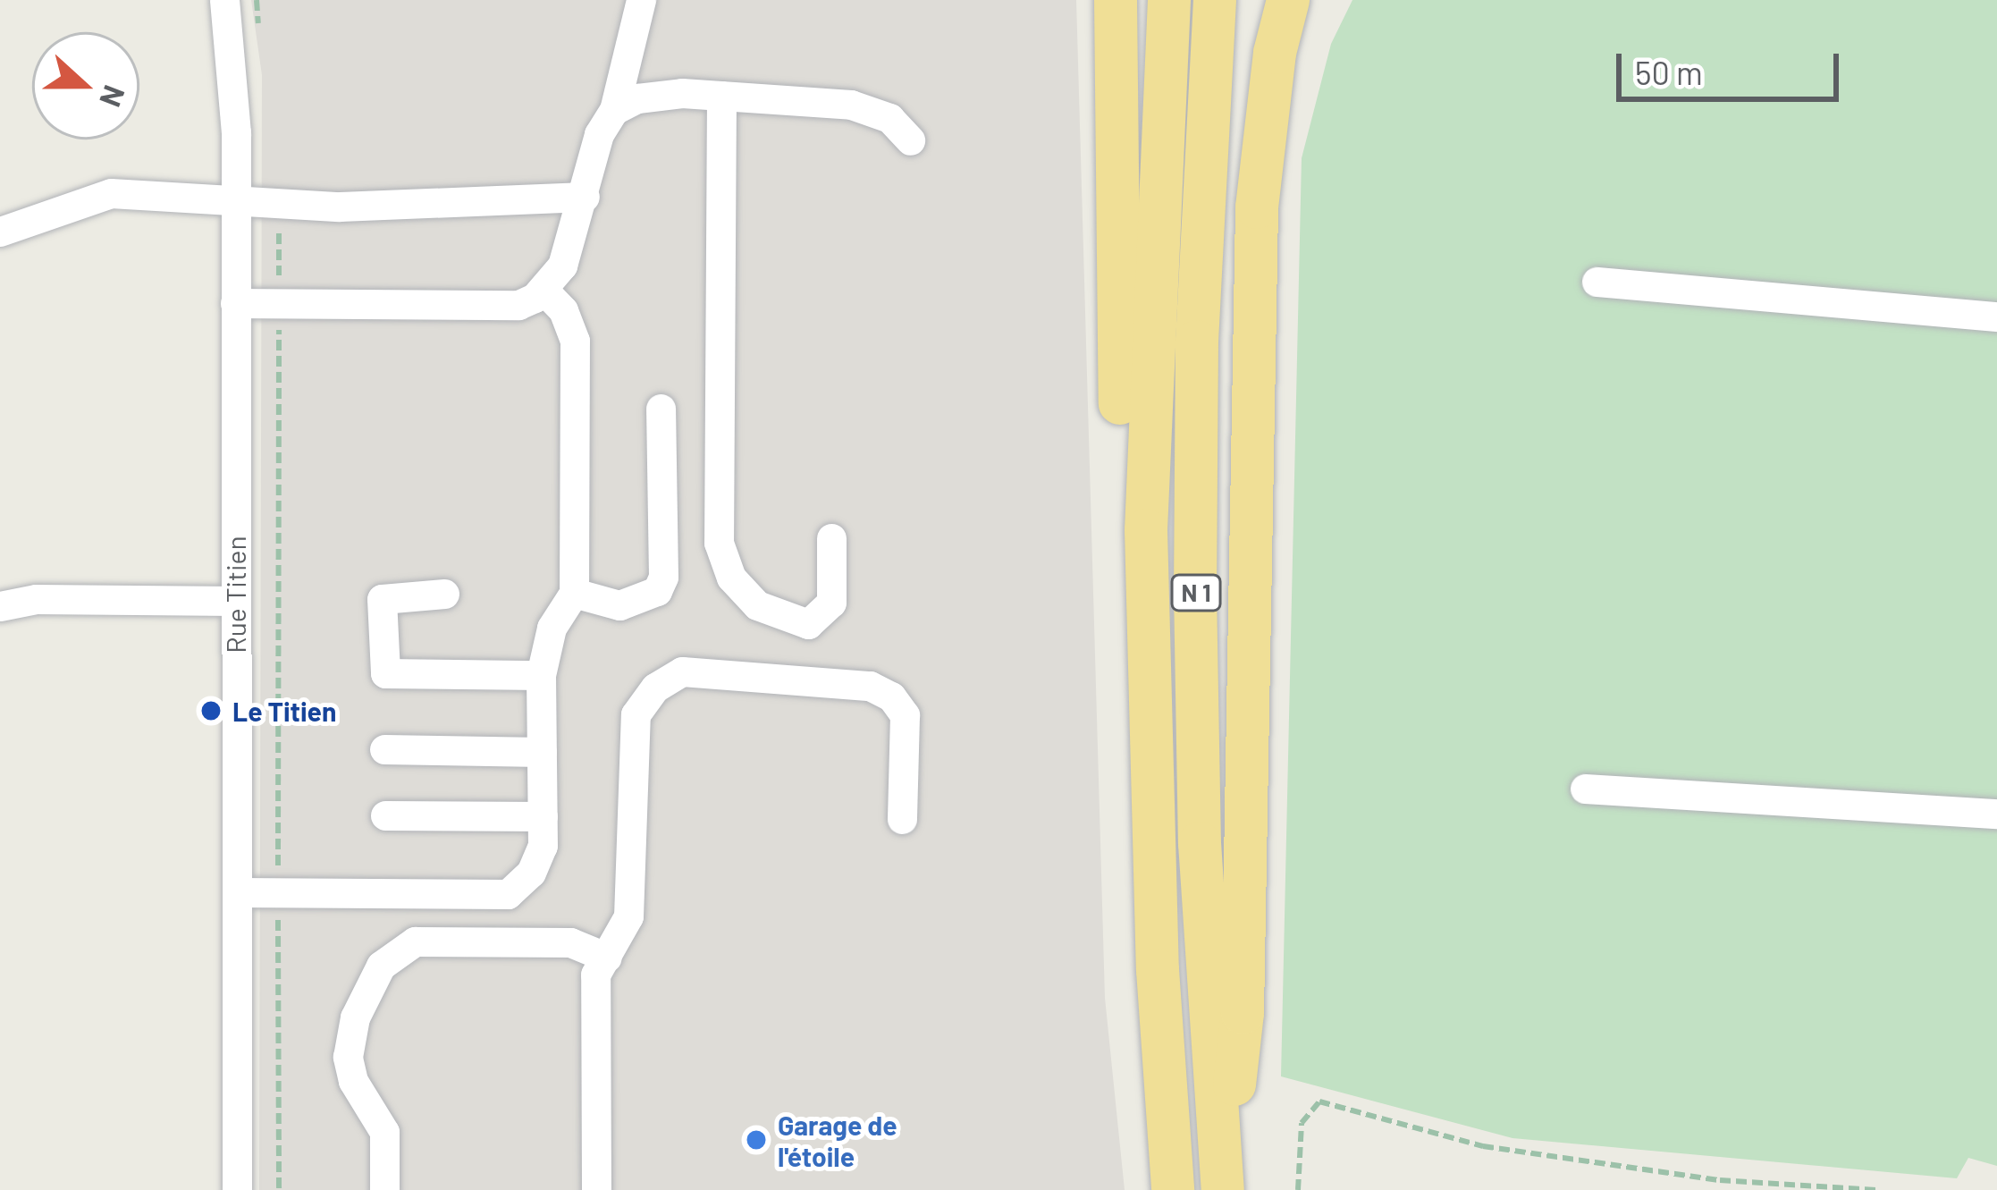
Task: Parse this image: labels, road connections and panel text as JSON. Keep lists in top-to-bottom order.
{
  "streets": {
    "highway": ["N 1"],
    "street": ["Rue Titien"]
  },
  "places": ["Le Titien", "Garage de l'étoile"],
  "scale_bar": "50 m",
  "north": "right"
}
